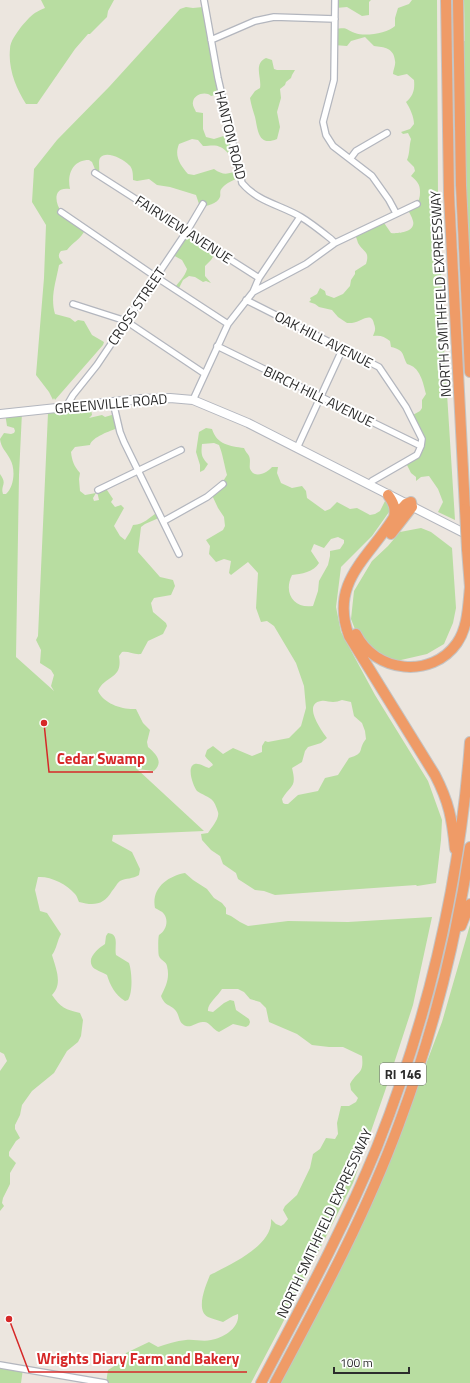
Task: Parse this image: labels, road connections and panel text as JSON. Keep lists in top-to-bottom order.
{
  "streets": {
    "highway": ["NORTH SMITHFIELD EXPRESSWAY", "RI 146"],
    "main road": ["GREENVILLE ROAD"],
    "street": [
      "HANTON ROAD",
      "FAIRVIEW AVENUE",
      "CROSS STREET",
      "OAK HILL AVENUE",
      "BIRCH HILL AVENUE"
    ]
  },
  "crossings": [
    ["FAIRVIEW AVENUE", "CROSS STREET"],
    ["NORTH SMITHFIELD EXPRESSWAY", "GREENVILLE ROAD"],
    ["CROSS STREET", "GREENVILLE ROAD"],
    ["OAK HILL AVENUE", "BIRCH HILL AVENUE"]
  ],
  "places": ["Cedar Swamp", "Wrights Diary Farm and Bakery"],
  "scale_bar": "100 m"
}
